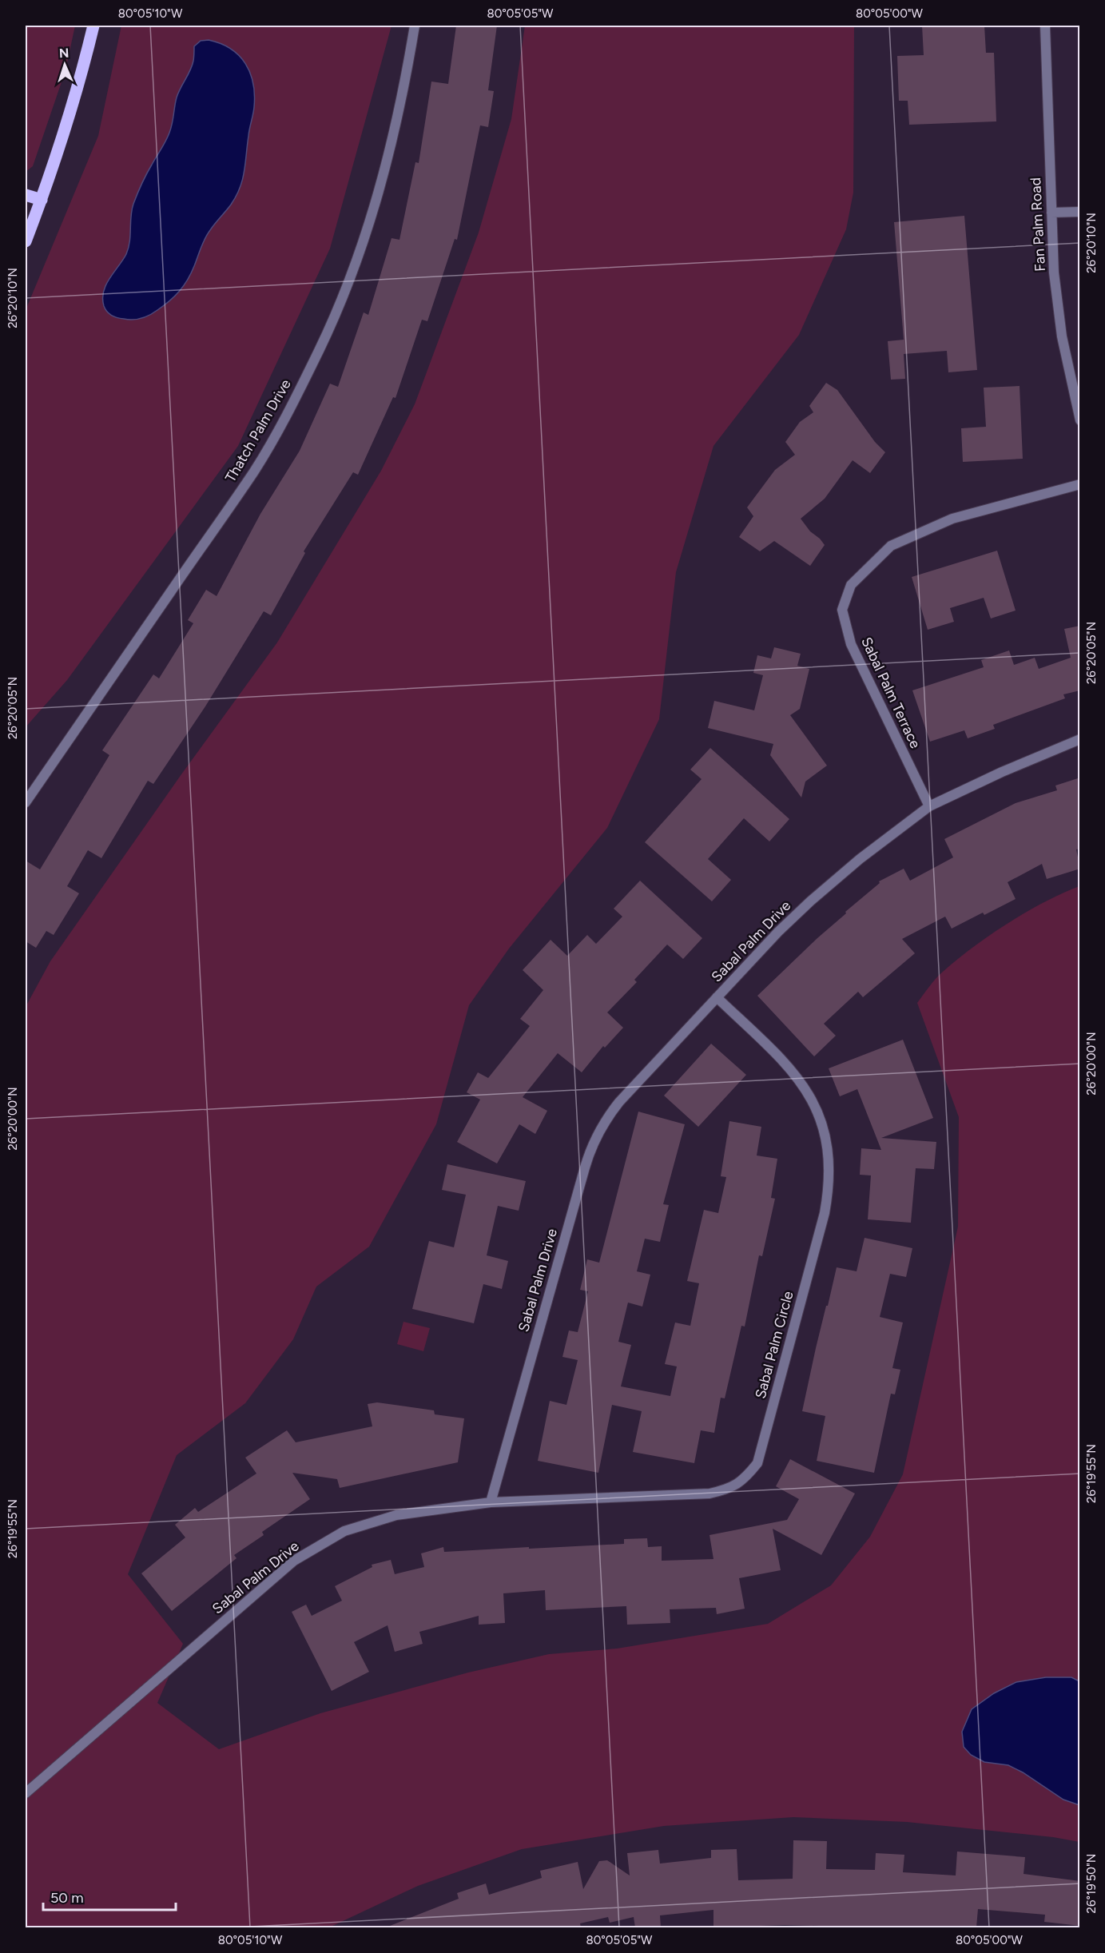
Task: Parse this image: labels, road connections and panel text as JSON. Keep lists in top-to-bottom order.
{
  "streets": {
    "street": [
      "Fan Palm Road",
      "Thatch Palm Drive",
      "Sabal Palm Terrace",
      "Sabal Palm Drive",
      "Sabal Palm Circle"
    ]
  },
  "crossings": [
    ["Sabal Palm Terrace", "Sabal Palm Drive"],
    ["Sabal Palm Drive", "Sabal Palm Circle"]
  ],
  "scale_bar": "50 m",
  "north": "top",
  "coordinates": [
    "80°05'10\"W",
    "80°05'05\"W",
    "80°05'00\"W",
    "26°20'10\"N",
    "26°20'05\"N",
    "26°20'00\"N",
    "26°19'55\"N",
    "26°19'50\"N"
  ]
}
